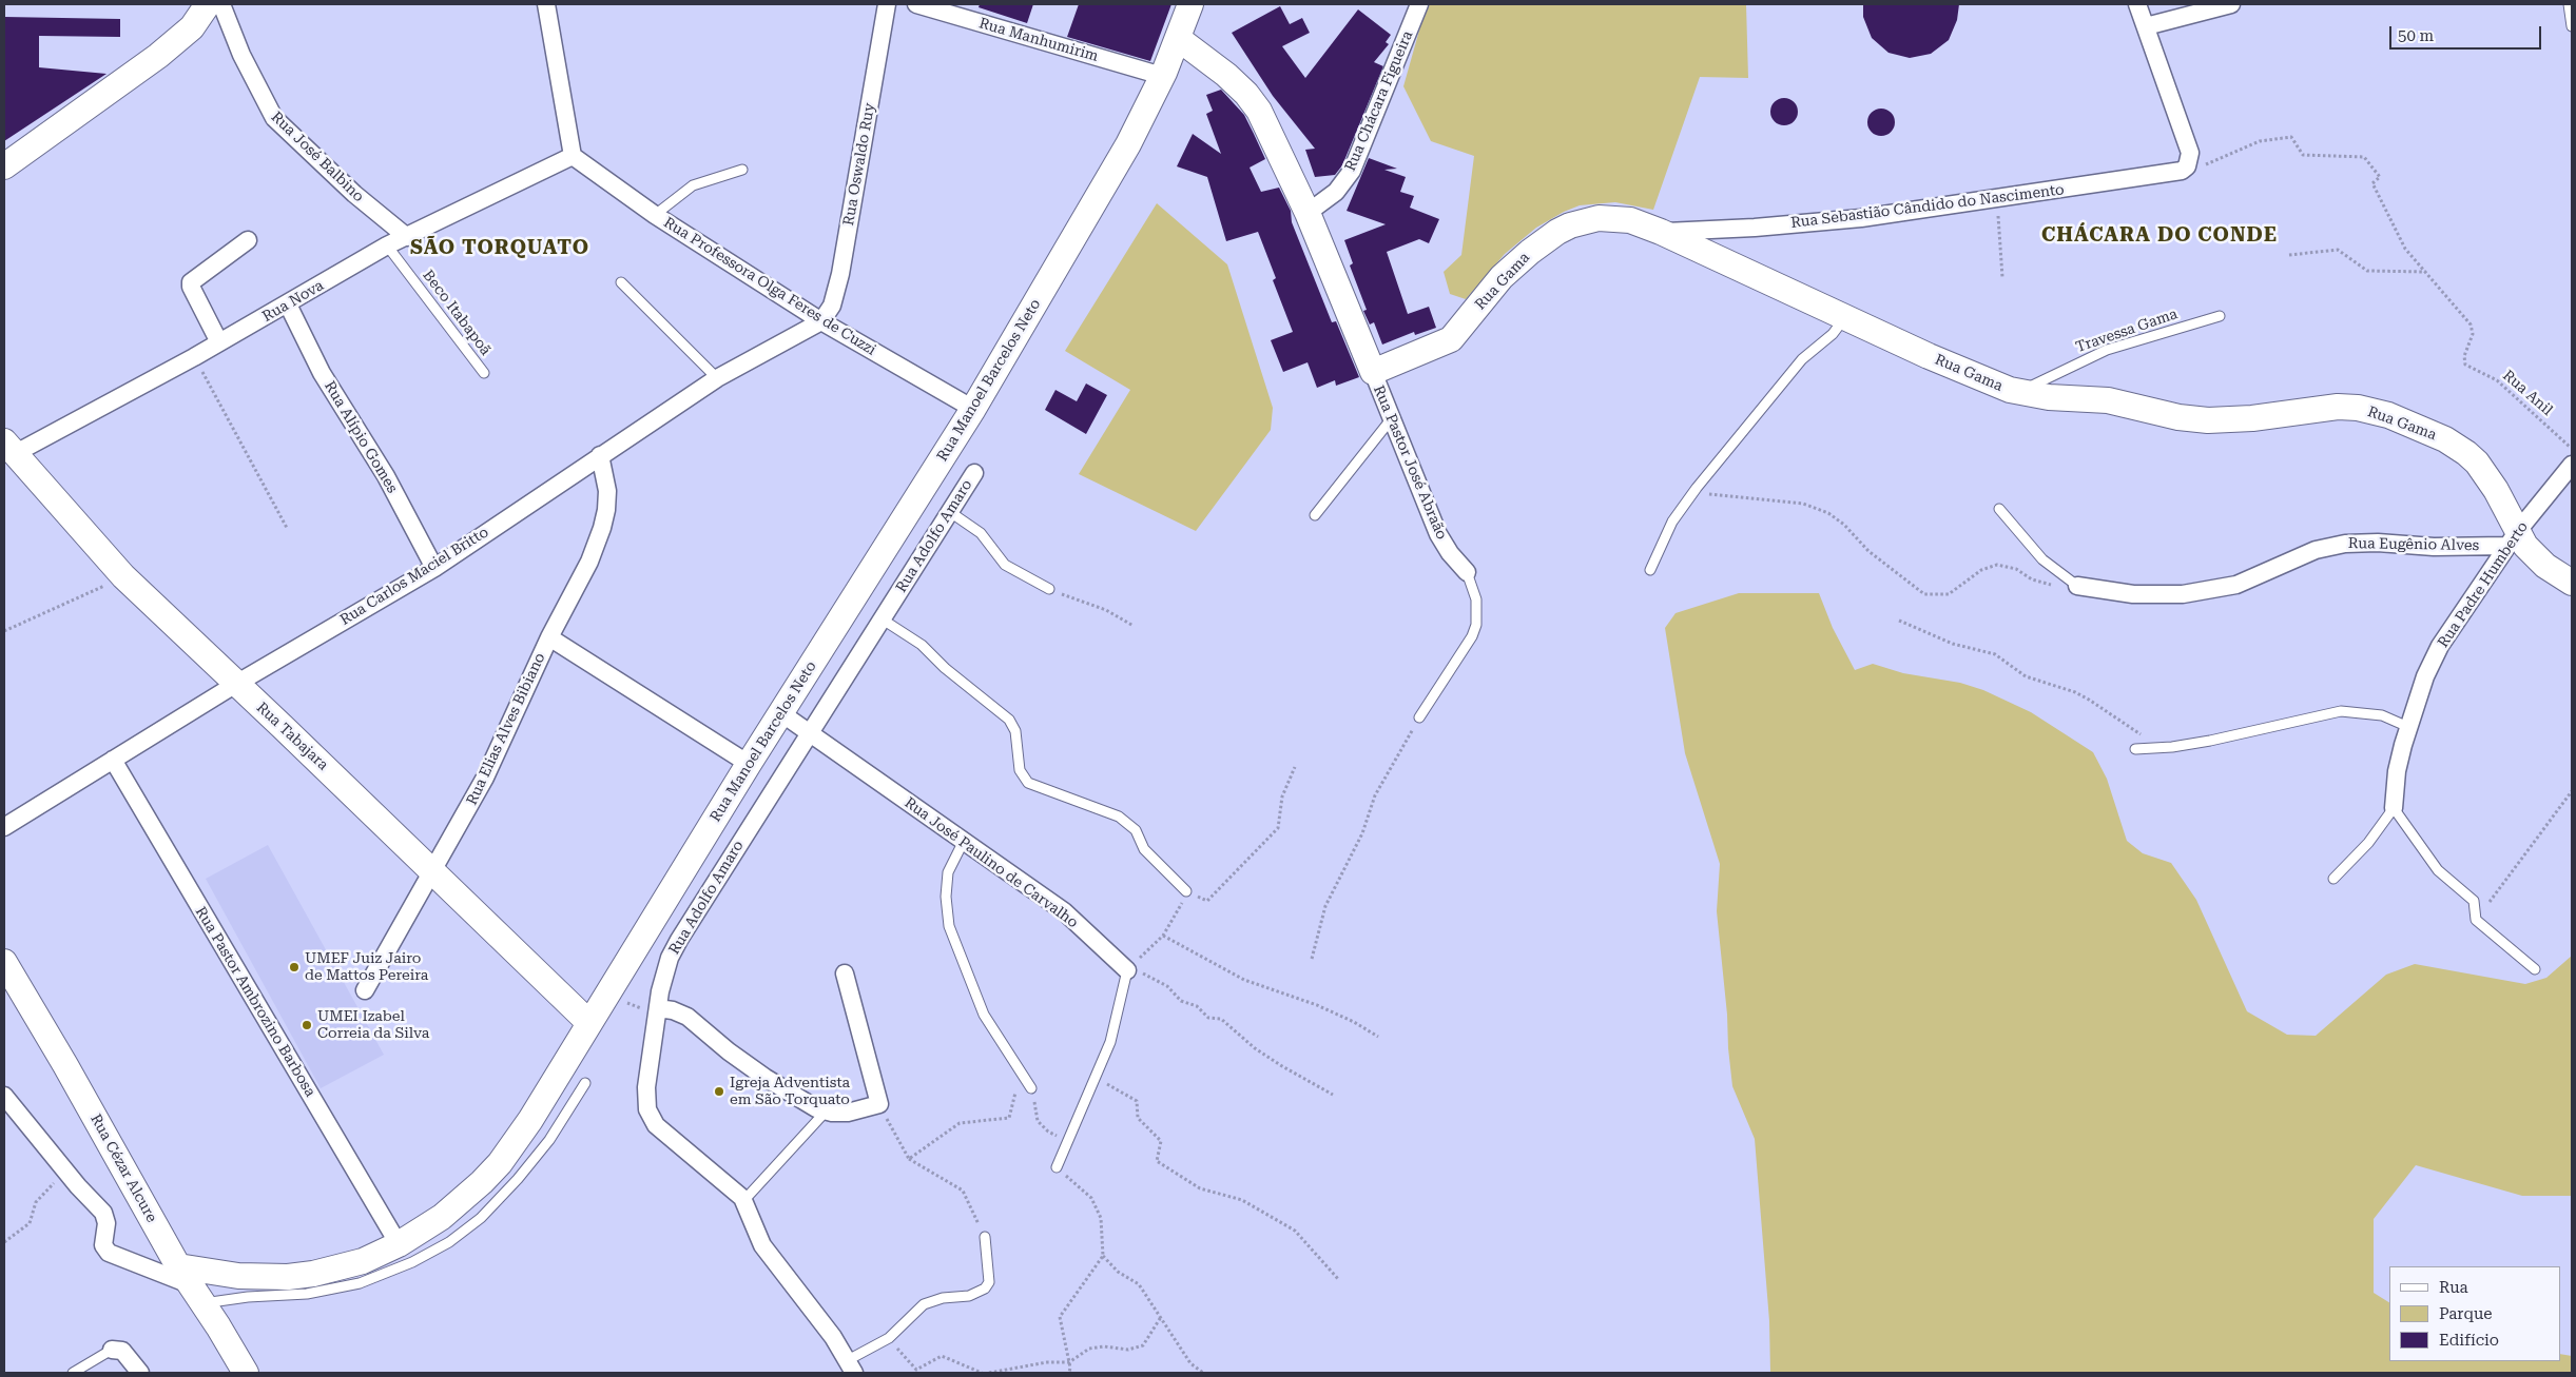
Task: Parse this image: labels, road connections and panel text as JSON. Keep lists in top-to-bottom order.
{
  "streets": {
    "street": [
      "Rua Manhumirim",
      "Rua Chácara Figueira",
      "Rua José Balbino",
      "Rua Oswaldo Ruy",
      "Rua Sebastião Cândido do Nascimento",
      "Rua Gama",
      "Rua Professora Olga Feres de Cuzzi",
      "Rua Nova",
      "Rua Manoel Barcelos Neto",
      "Rua Alípio Gomes",
      "Rua Pastor José Abraão",
      "Rua Adolfo Amaro",
      "Rua Eugênio Alves",
      "Rua Carlos Maciel Britto",
      "Rua Padre Humberto",
      "Rua Elias Alves Bibiano",
      "Rua Tabajara",
      "Rua José Paulino de Carvalho",
      "Rua Pastor Ambrozino Barbosa",
      "Rua Cézar Alcure"
    ],
    "lane": ["Beco Itabapoã", "Travessa Gama"],
    "path": ["Rua Anil"]
  },
  "crossings": [
    ["Rua Manhumirim", "Rua Manoel Barcelos Neto"],
    ["Rua Chácara Figueira", "Rua Pastor José Abraão"],
    ["Rua José Balbino", "Rua Nova"],
    ["Rua Oswaldo Ruy", "Rua Professora Olga Feres de Cuzzi"],
    ["Rua Oswaldo Ruy", "Rua Carlos Maciel Britto"],
    ["Rua Sebastião Cândido do Nascimento", "Rua Gama"],
    ["Rua Gama", "Travessa Gama"],
    ["Rua Gama", "Rua Pastor José Abraão"],
    ["Rua Gama", "Rua Eugênio Alves"],
    ["Rua Gama", "Rua Padre Humberto"],
    ["Rua Professora Olga Feres de Cuzzi", "Rua Nova"],
    ["Rua Professora Olga Feres de Cuzzi", "Rua Manoel Barcelos Neto"],
    ["Rua Professora Olga Feres de Cuzzi", "Rua Carlos Maciel Britto"],
    ["Rua Nova", "Beco Itabapoã"],
    ["Rua Nova", "Rua Alípio Gomes"],
    ["Rua Nova", "Rua Tabajara"],
    ["Rua Manoel Barcelos Neto", "Rua Pastor José Abraão"],
    ["Rua Manoel Barcelos Neto", "Rua Tabajara"],
    ["Rua Manoel Barcelos Neto", "Rua José Paulino de Carvalho"],
    ["Rua Manoel Barcelos Neto", "Rua Pastor Ambrozino Barbosa"],
    ["Rua Manoel Barcelos Neto", "Rua Cézar Alcure"],
    ["Rua Alípio Gomes", "Rua Carlos Maciel Britto"],
    ["Rua Adolfo Amaro", "Rua José Paulino de Carvalho"],
    ["Rua Eugênio Alves", "Rua Padre Humberto"],
    ["Rua Carlos Maciel Britto", "Rua Elias Alves Bibiano"],
    ["Rua Carlos Maciel Britto", "Rua Tabajara"],
    ["Rua Carlos Maciel Britto", "Rua Pastor Ambrozino Barbosa"],
    ["Rua Elias Alves Bibiano", "Rua Tabajara"]
  ],
  "districts": ["CHÁCARA DO CONDE", "SÃO TORQUATO"],
  "places": ["UMEF Juiz Jairo de Mattos Pereira", "UMEI Izabel Correia da Silva", "Igreja Adventista em São Torquato"],
  "legend": ["Rua", "Parque", "Edifício"],
  "scale_bar": "50 m"
}
